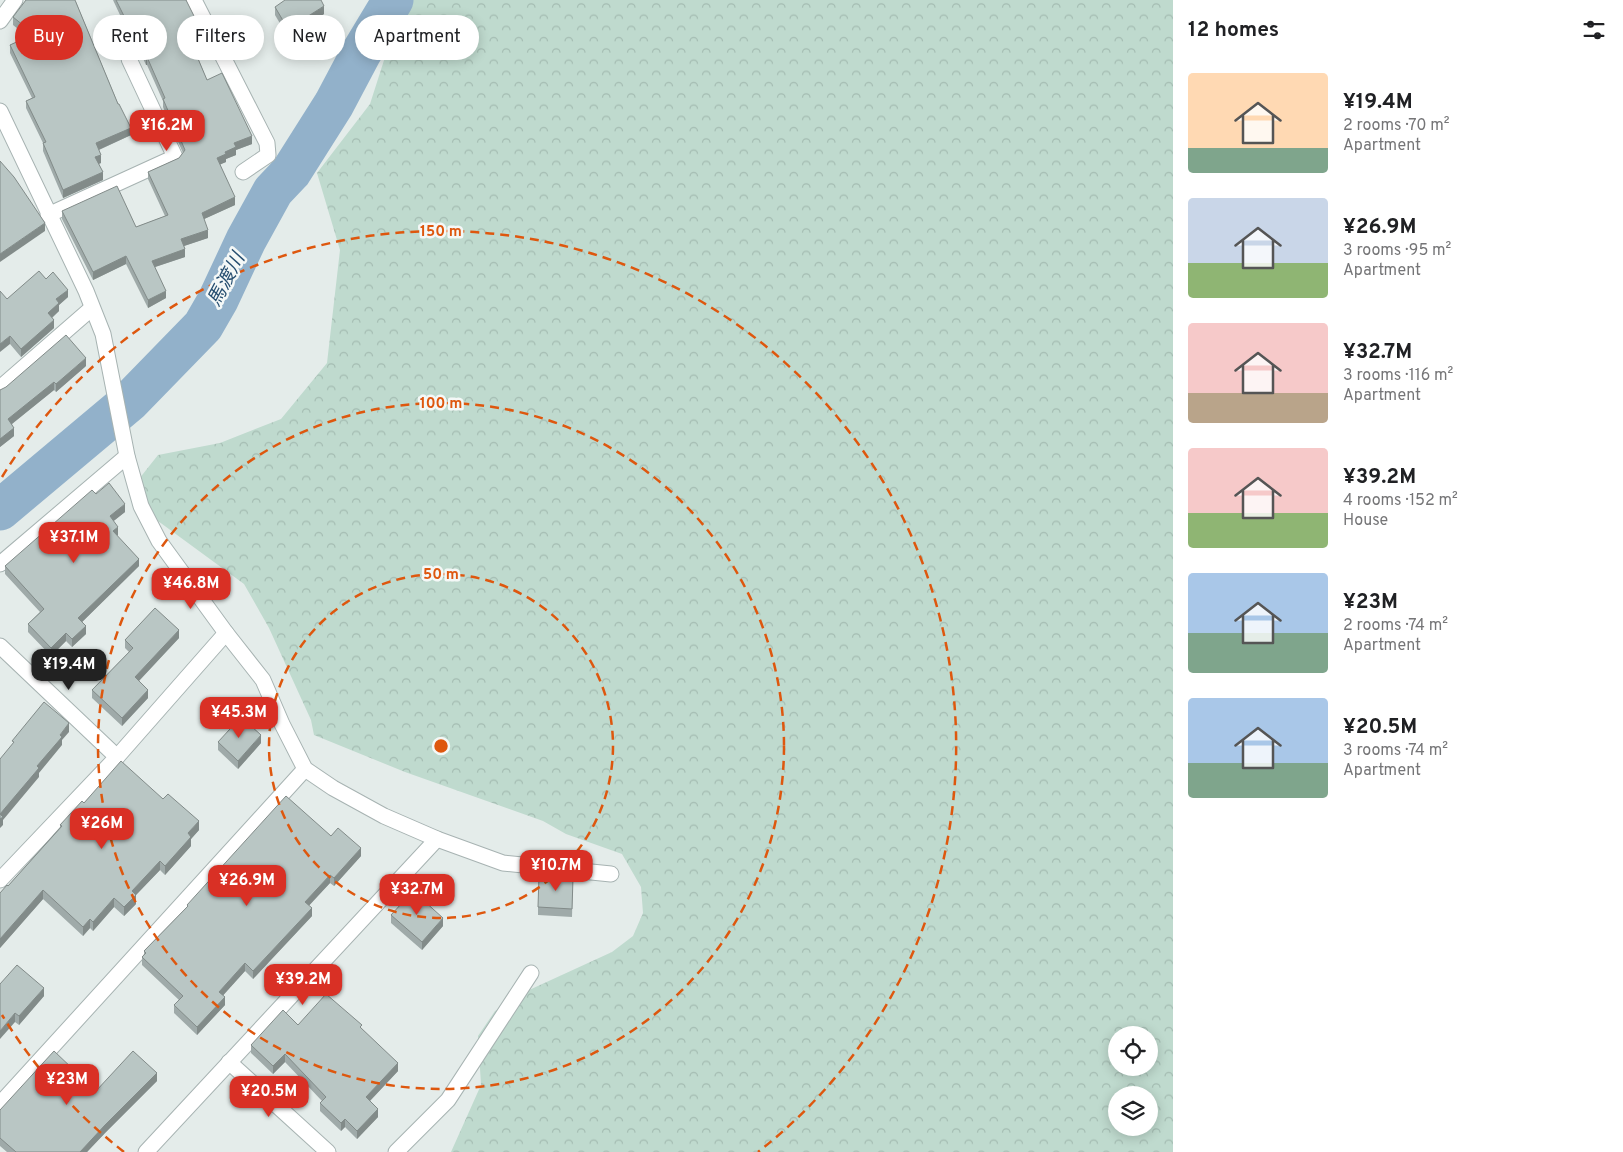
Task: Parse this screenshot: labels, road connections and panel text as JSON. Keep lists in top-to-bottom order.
{
  "water": ["馬渡川"],
  "page": {
    "heading": "12 homes",
    "chip": [
      "Buy",
      "Rent",
      "Filters",
      "New",
      "Apartment"
    ],
    "list": [
      {
        "name": "¥19.4M",
        "note": "2 rooms · 70 m² · Apartment"
      },
      {
        "name": "¥26.9M",
        "note": "3 rooms · 95 m² · Apartment"
      },
      {
        "name": "¥32.7M",
        "note": "3 rooms · 116 m² · Apartment"
      },
      {
        "name": "¥39.2M",
        "note": "4 rooms · 152 m² · House"
      },
      {
        "name": "¥23M",
        "note": "2 rooms · 74 m² · Apartment"
      },
      {
        "name": "¥20.5M",
        "note": "3 rooms · 74 m² · Apartment"
      }
    ],
    "price": [
      "¥16.2M",
      "¥37.1M",
      "¥46.8M",
      "¥19.4M",
      "¥45.3M",
      "¥26M",
      "¥10.7M",
      "¥26.9M",
      "¥32.7M",
      "¥39.2M",
      "¥23M",
      "¥20.5M"
    ]
  },
  "rings": ["150 m", "100 m", "50 m"]
}
